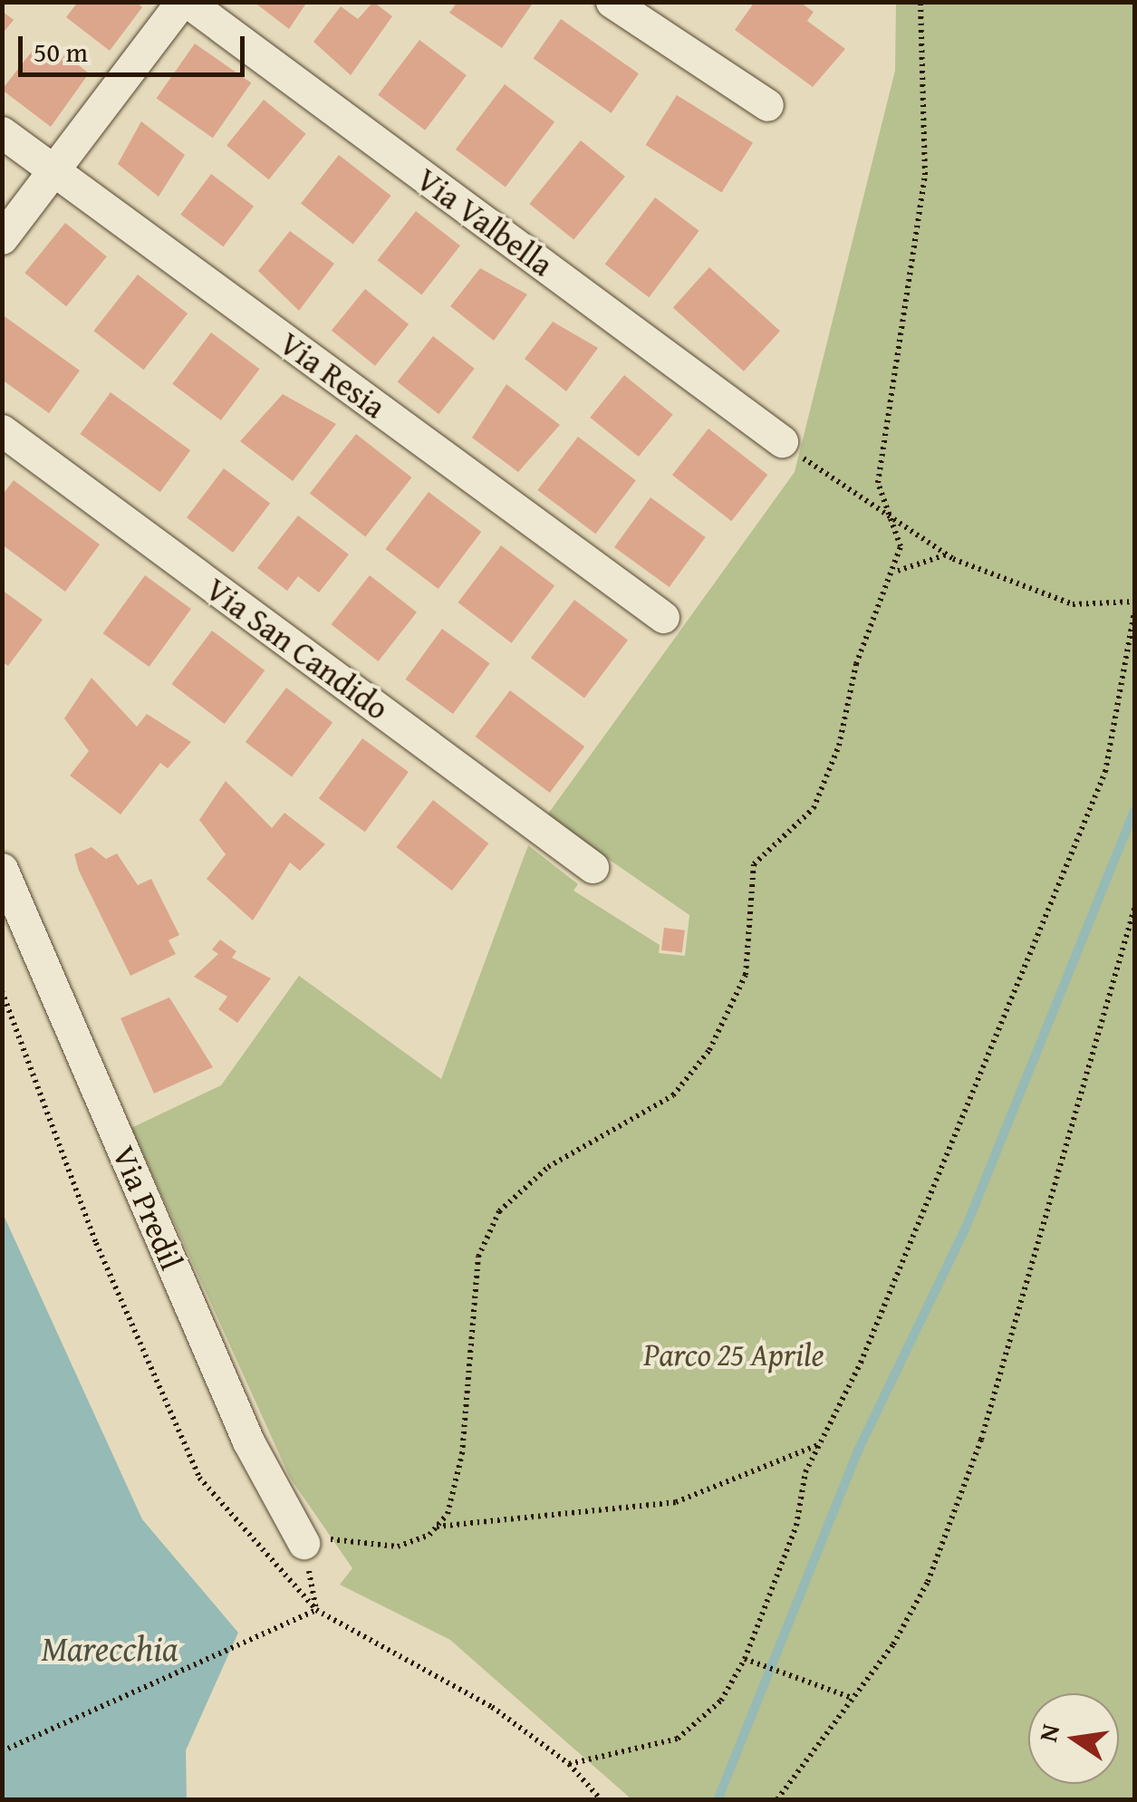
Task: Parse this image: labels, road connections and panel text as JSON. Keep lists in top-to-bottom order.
{
  "streets": {
    "street": [
      "Via Valbella",
      "Via Resia",
      "Via San Candido",
      "Via Predil"
    ]
  },
  "water": ["Marecchia"],
  "parks": ["Parco 25 Aprile"],
  "scale_bar": "50 m",
  "north": "left"
}
